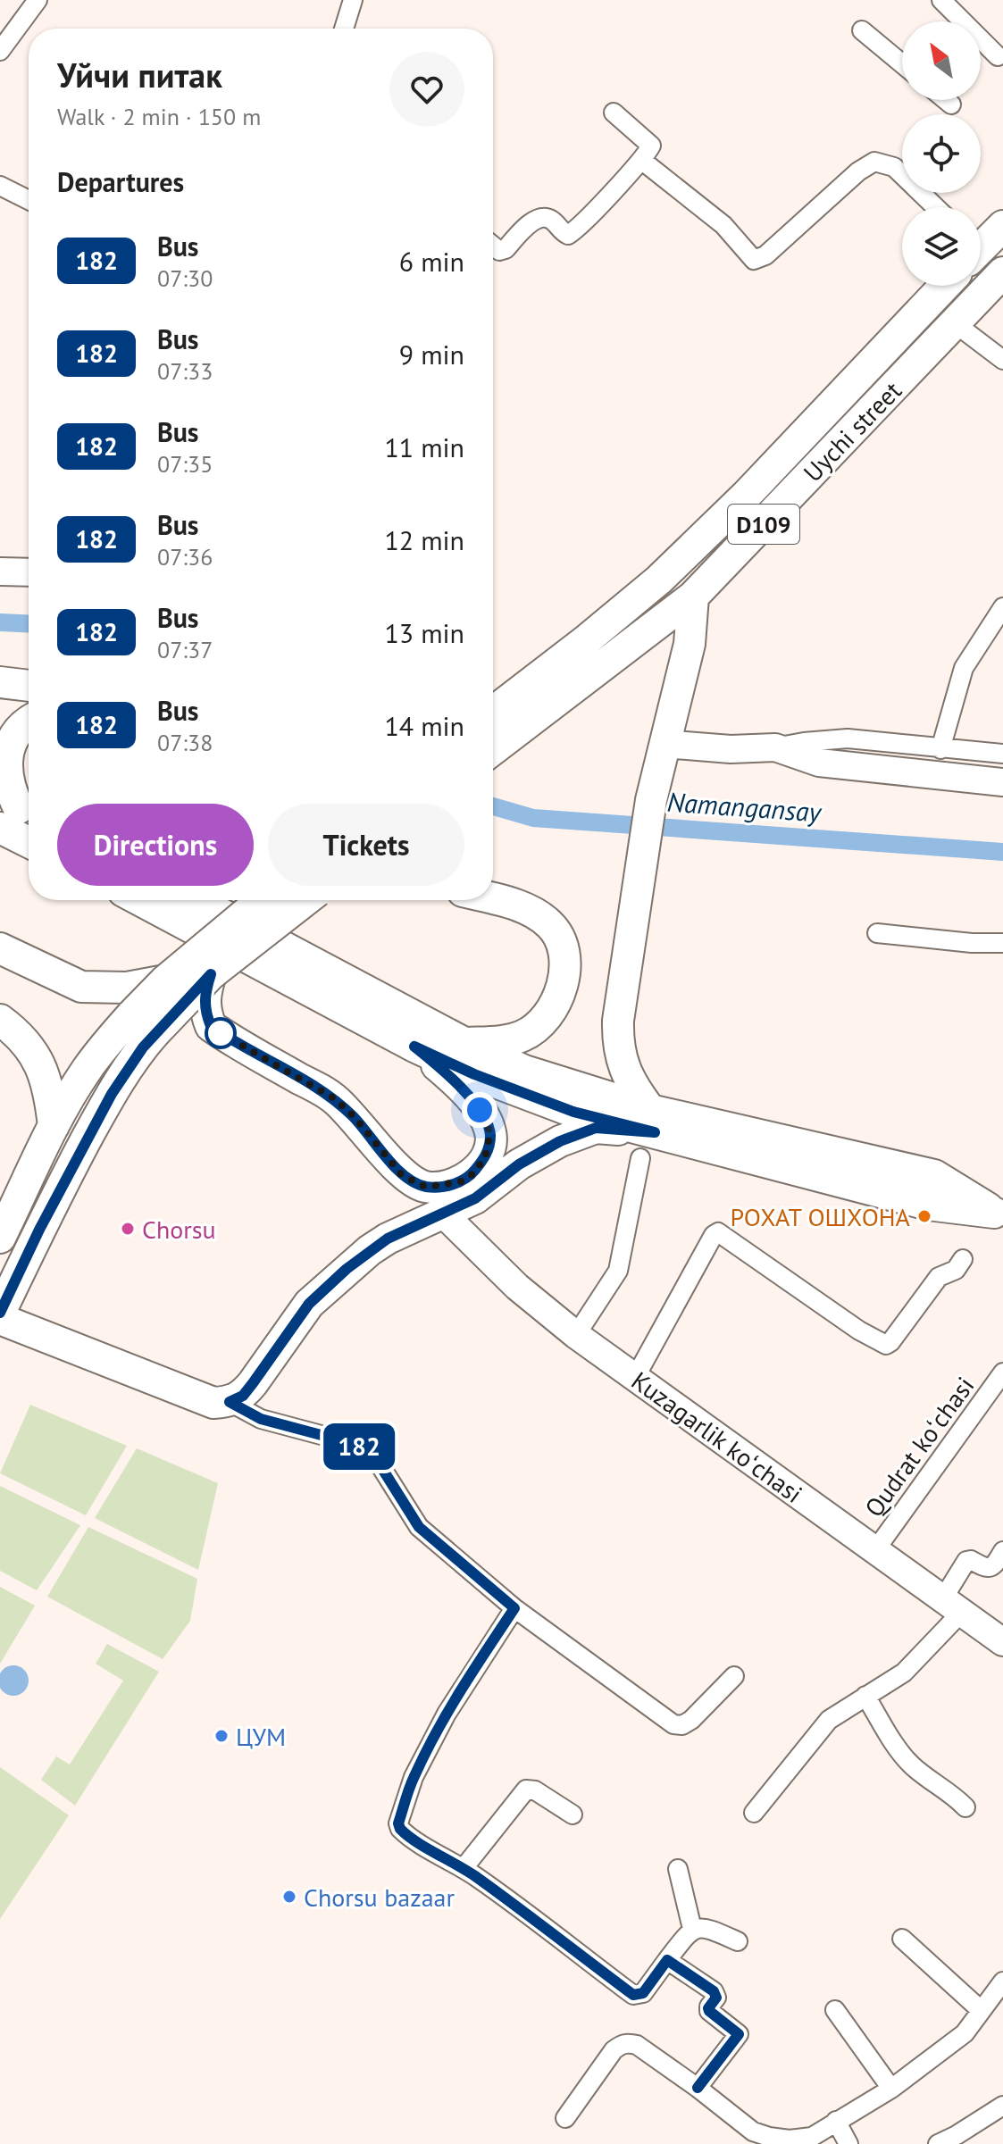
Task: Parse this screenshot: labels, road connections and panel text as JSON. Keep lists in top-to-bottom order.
{
  "streets": {
    "main road": ["Uychi street", "D109"],
    "street": ["Kuzagarlik koʻchasi", "Qudrat koʻchasi"]
  },
  "crossings": [
    ["Kuzagarlik koʻchasi", "Qudrat koʻchasi"]
  ],
  "water": ["Namangansay"],
  "places": [
    "РОХАТ ОШХОНА",
    "Chorsu",
    "ЦУМ",
    "Chorsu bazaar"
  ],
  "lines": ["bus line 182"],
  "north": "top left",
  "page": {
    "on_map": "182",
    "heading": [
      ["Уйчи питак", "Walk · 2 min · 150 m"],
      "Departures"
    ],
    "list": [
      {
        "mark": "182",
        "name": "Bus",
        "note": "07:30",
        "value": "6 min"
      },
      {
        "mark": "182",
        "name": "Bus",
        "note": "07:33",
        "value": "9 min"
      },
      {
        "mark": "182",
        "name": "Bus",
        "note": "07:35",
        "value": "11 min"
      },
      {
        "mark": "182",
        "name": "Bus",
        "note": "07:36",
        "value": "12 min"
      },
      {
        "mark": "182",
        "name": "Bus",
        "note": "07:37",
        "value": "13 min"
      },
      {
        "mark": "182",
        "name": "Bus",
        "note": "07:38",
        "value": "14 min"
      }
    ],
    "buttons": ["Directions", "Tickets"]
  }
}
